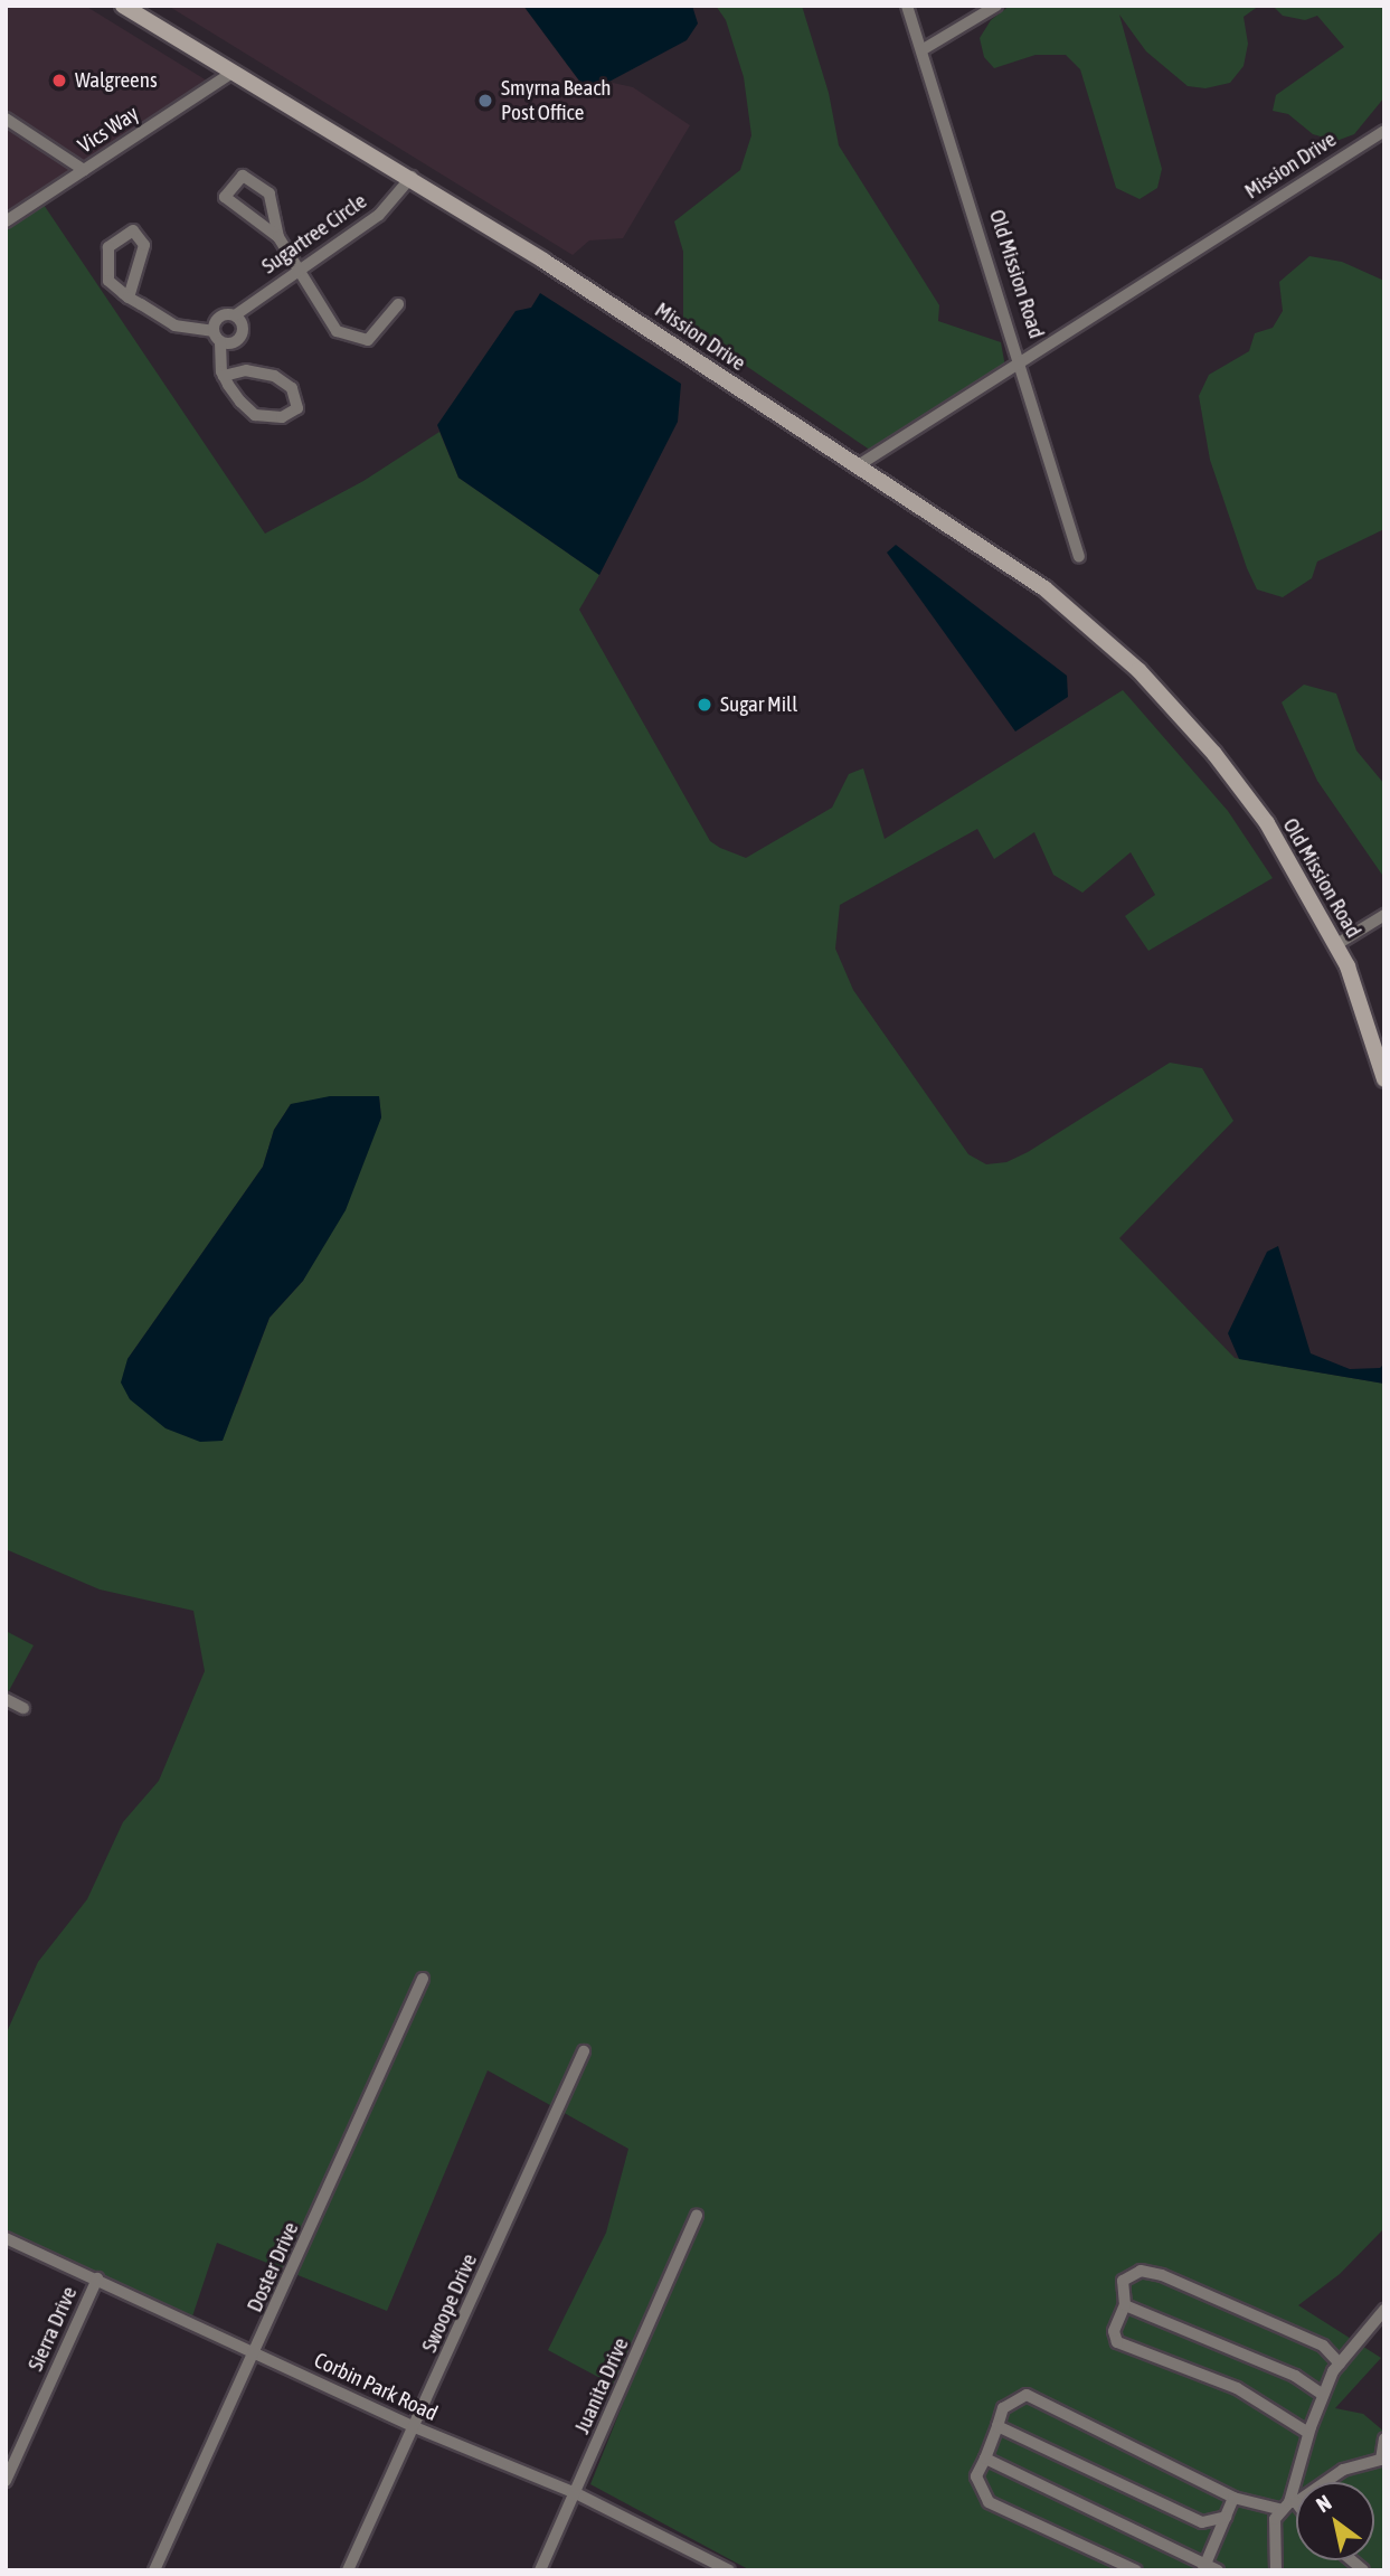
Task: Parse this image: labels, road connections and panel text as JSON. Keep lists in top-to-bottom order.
{
  "streets": {
    "street": [
      "Vics Way",
      "Mission Drive",
      "Sugartree Circle",
      "Old Mission Road",
      "Doster Drive",
      "Swoope Drive",
      "Sierra Drive",
      "Juanita Drive",
      "Corbin Park Road"
    ]
  },
  "crossings": [
    ["Vics Way", "Mission Drive"],
    ["Mission Drive", "Sugartree Circle"],
    ["Mission Drive", "Old Mission Road"],
    ["Doster Drive", "Corbin Park Road"],
    ["Swoope Drive", "Corbin Park Road"],
    ["Sierra Drive", "Corbin Park Road"],
    ["Juanita Drive", "Corbin Park Road"]
  ],
  "places": ["Walgreens", "Smyrna Beach Post Office", "Sugar Mill"],
  "north": "top left"
}
